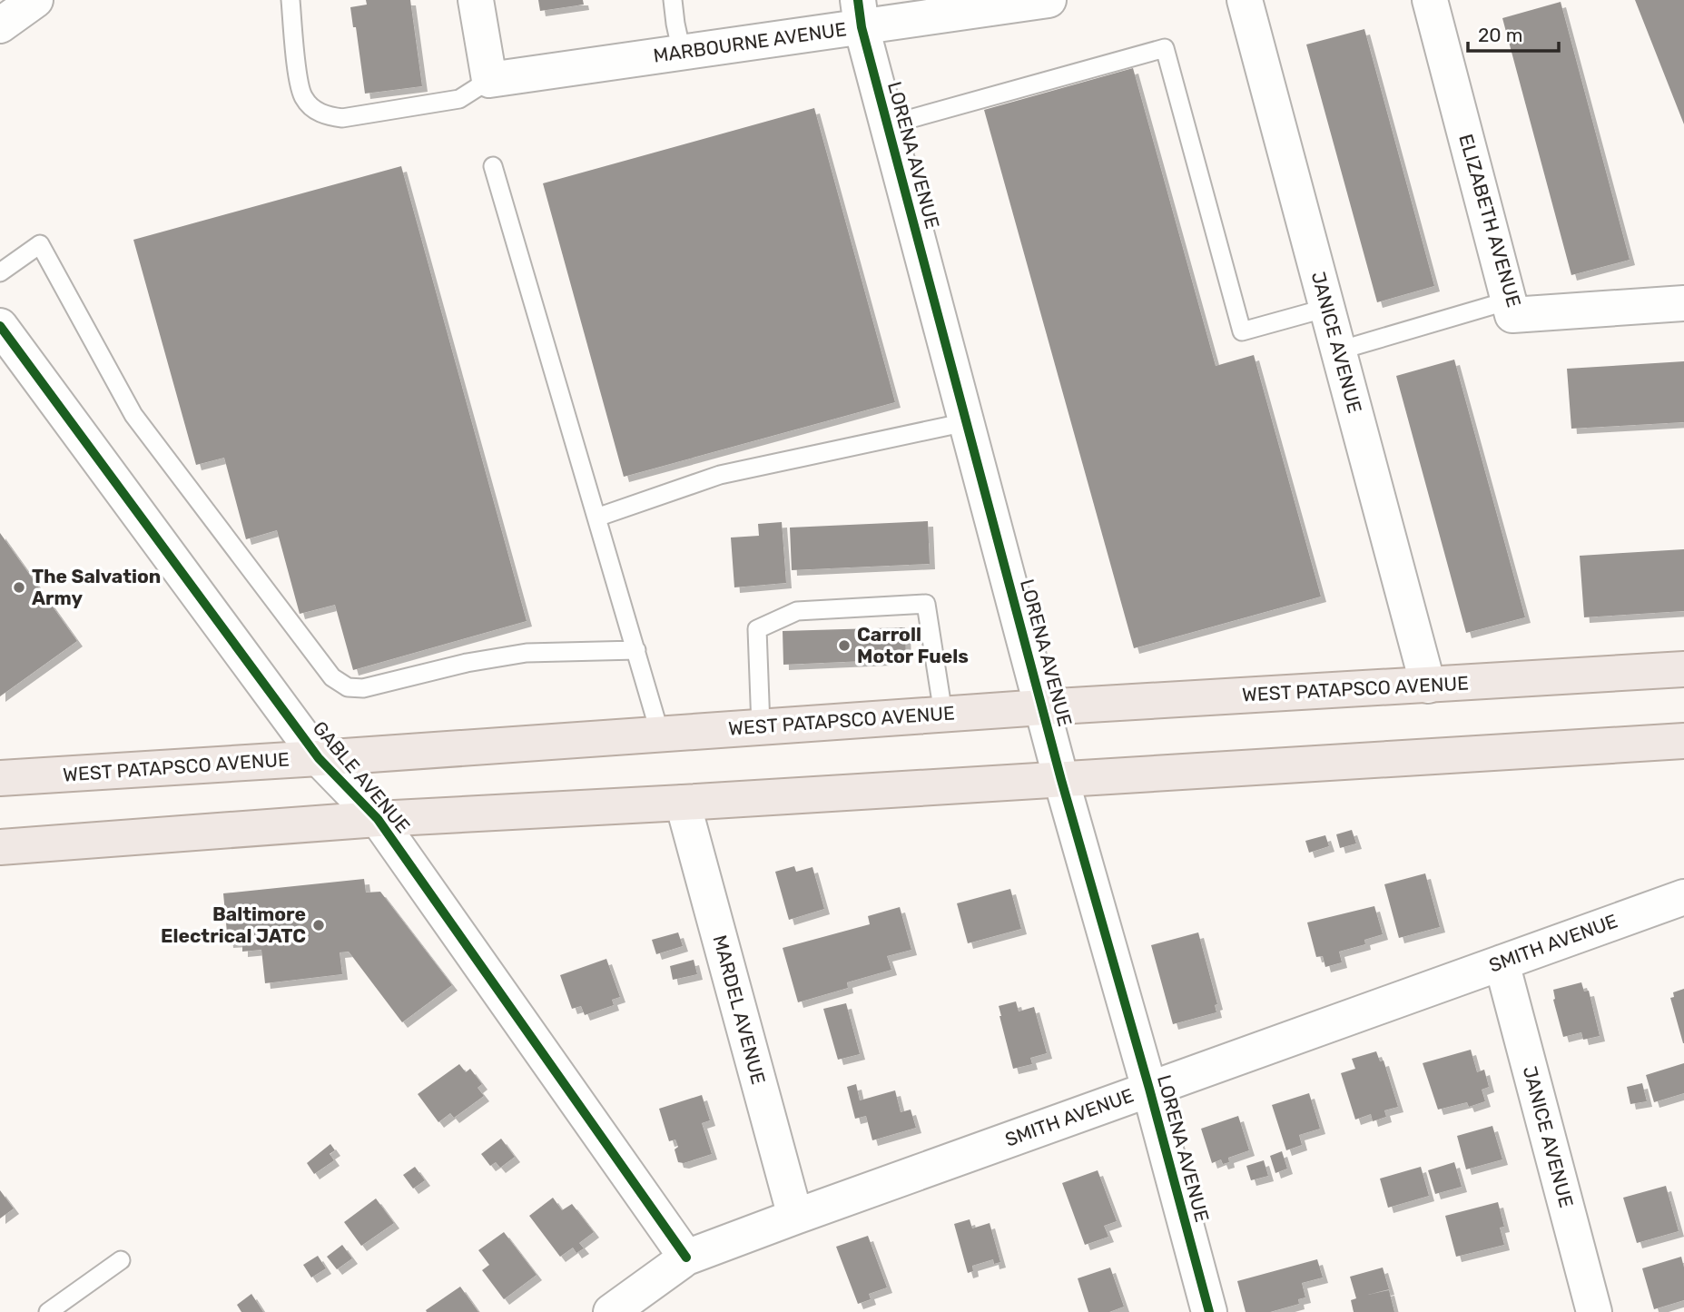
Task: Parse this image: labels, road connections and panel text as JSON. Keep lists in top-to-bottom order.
{
  "streets": {
    "main road": ["WEST PATAPSCO AVENUE"],
    "street": [
      "MARBOURNE AVENUE",
      "LORENA AVENUE",
      "ELIZABETH AVENUE",
      "JANICE AVENUE",
      "GABLE AVENUE",
      "SMITH AVENUE",
      "MARDEL AVENUE"
    ]
  },
  "crossings": [
    ["MARBOURNE AVENUE", "LORENA AVENUE"],
    ["LORENA AVENUE", "WEST PATAPSCO AVENUE"],
    ["LORENA AVENUE", "SMITH AVENUE"],
    ["JANICE AVENUE", "WEST PATAPSCO AVENUE"],
    ["JANICE AVENUE", "SMITH AVENUE"],
    ["WEST PATAPSCO AVENUE", "GABLE AVENUE"],
    ["GABLE AVENUE", "SMITH AVENUE"],
    ["SMITH AVENUE", "MARDEL AVENUE"]
  ],
  "places": ["The Salvation Army", "Carroll Motor Fuels", "Baltimore Electrical JATC"],
  "scale_bar": "20 m"
}
